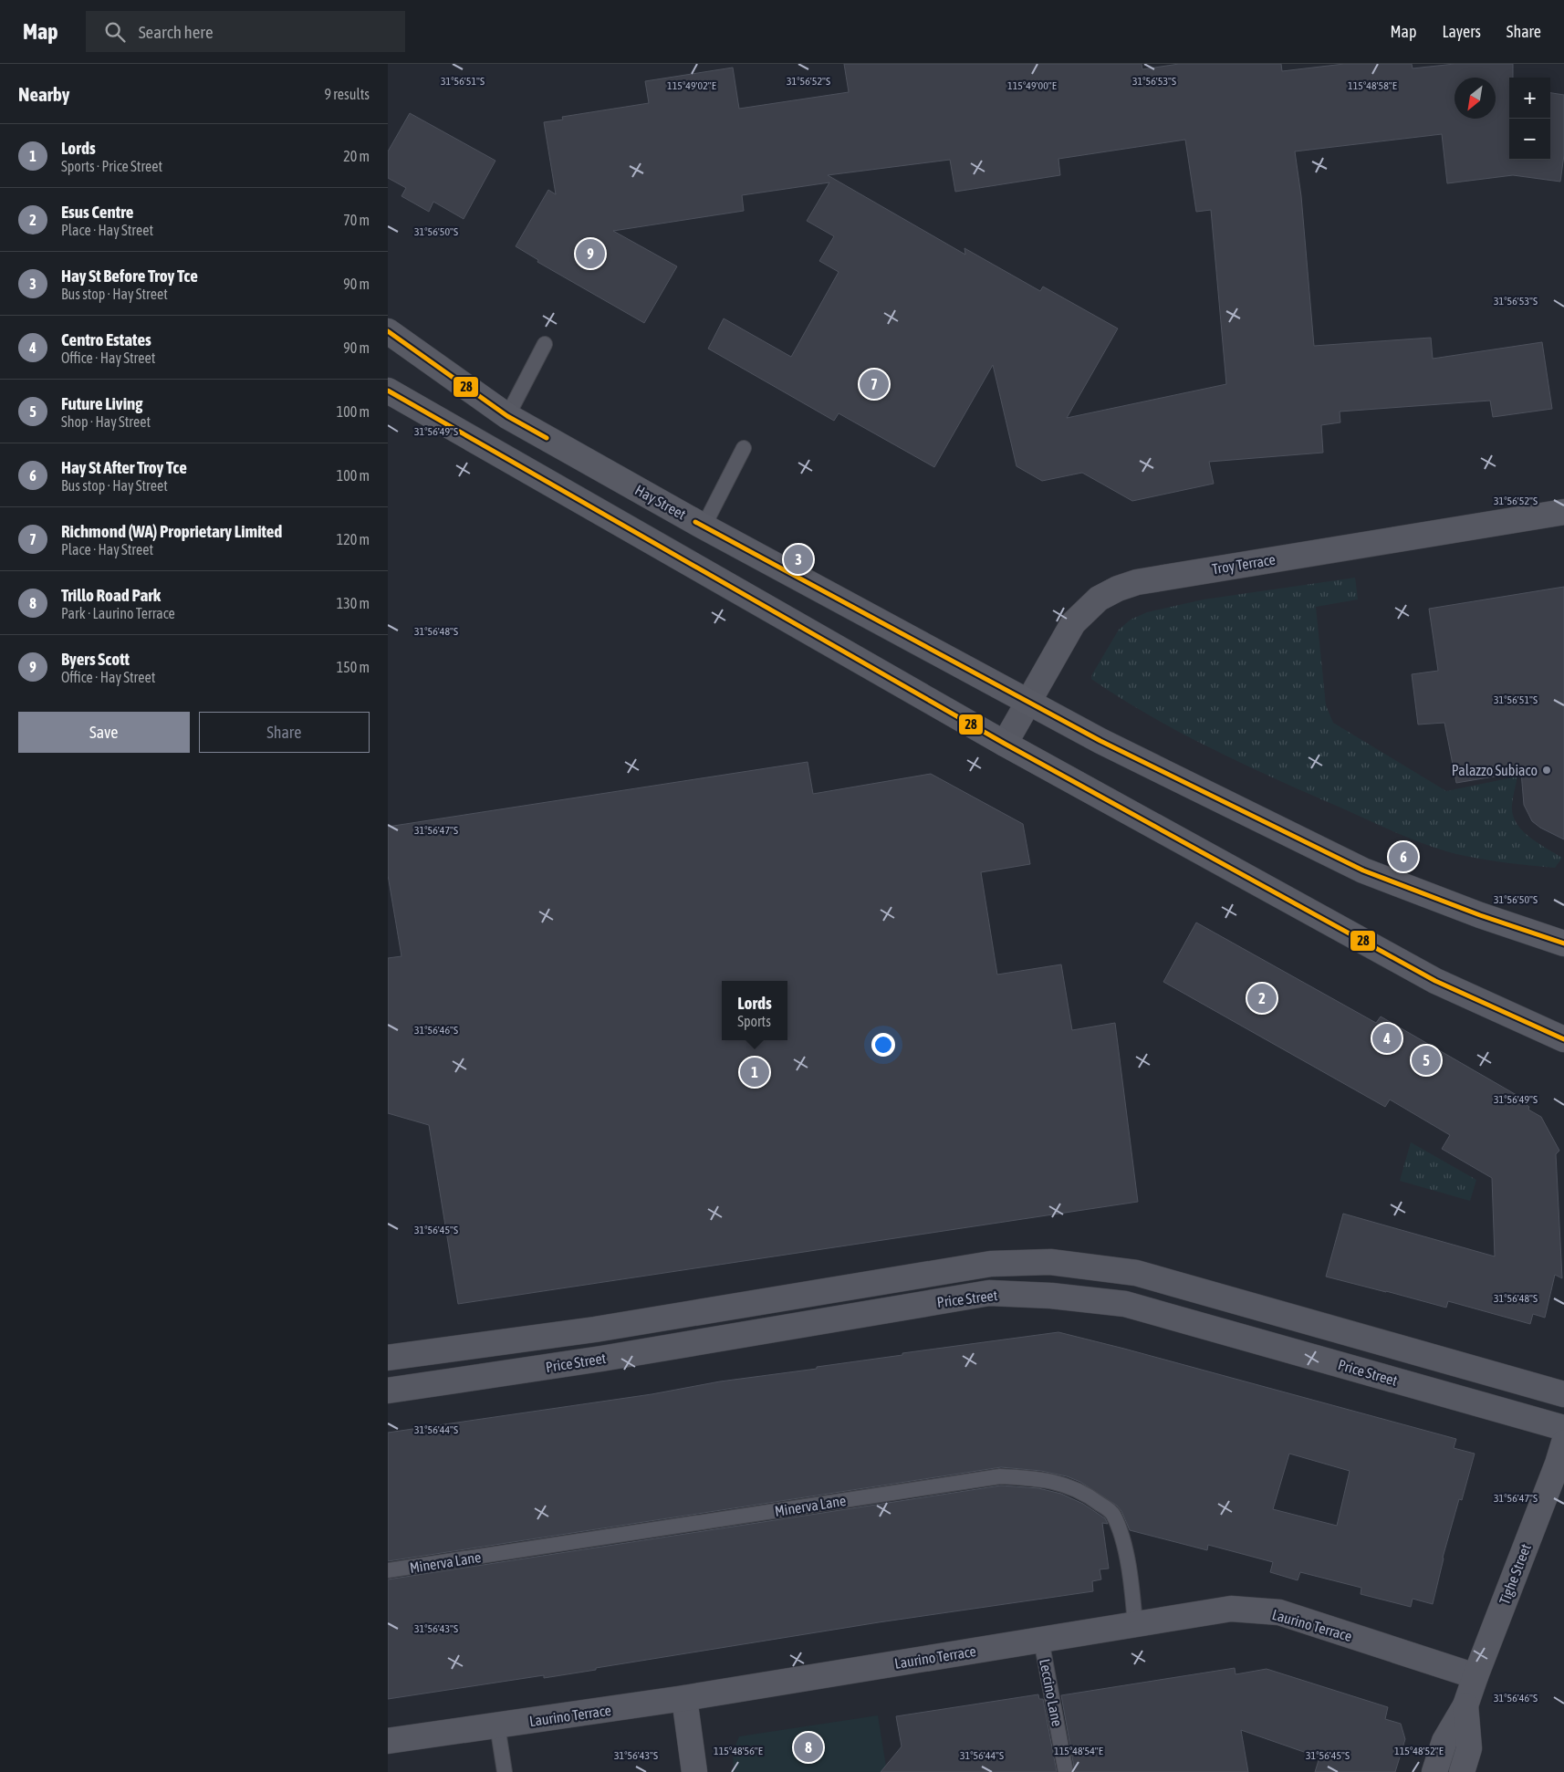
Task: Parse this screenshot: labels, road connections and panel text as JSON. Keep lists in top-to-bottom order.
{
  "streets": {
    "main road": ["Hay Street"],
    "street": [
      "Troy Terrace",
      "Price Street",
      "Tighe Street",
      "Laurino Terrace"
    ],
    "lane": ["Minerva Lane", "Leccino Lane"]
  },
  "crossings": [
    ["Hay Street", "Troy Terrace"],
    ["Minerva Lane", "Laurino Terrace"],
    ["Tighe Street", "Laurino Terrace"],
    ["Laurino Terrace", "Leccino Lane"]
  ],
  "places": ["Palazzo Subiaco"],
  "lines": ["transit line 28"],
  "north": "bottom left",
  "page": {
    "header": "Map",
    "search": "Search here",
    "nav": ["Map", "Layers", "Share"],
    "heading": ["Nearby", "9 results"],
    "map_buttons": ["+", "−"],
    "list": [
      {
        "mark": "1",
        "name": "Lords",
        "note": "Sports · Price Street",
        "value": "20 m"
      },
      {
        "mark": "2",
        "name": "Esus Centre",
        "note": "Place · Hay Street",
        "value": "70 m"
      },
      {
        "mark": "3",
        "name": "Hay St Before Troy Tce",
        "note": "Bus stop · Hay Street",
        "value": "90 m"
      },
      {
        "mark": "4",
        "name": "Centro Estates",
        "note": "Office · Hay Street",
        "value": "90 m"
      },
      {
        "mark": "5",
        "name": "Future Living",
        "note": "Shop · Hay Street",
        "value": "100 m"
      },
      {
        "mark": "6",
        "name": "Hay St After Troy Tce",
        "note": "Bus stop · Hay Street",
        "value": "100 m"
      },
      {
        "mark": "7",
        "name": "Richmond (WA) Proprietary Limited",
        "note": "Place · Hay Street",
        "value": "120 m"
      },
      {
        "mark": "8",
        "name": "Trillo Road Park",
        "note": "Park · Laurino Terrace",
        "value": "130 m"
      },
      {
        "mark": "9",
        "name": "Byers Scott",
        "note": "Office · Hay Street",
        "value": "150 m"
      }
    ],
    "pins": [
      "9",
      "7",
      "3",
      "6",
      "2",
      "4",
      "5",
      "1",
      "8"
    ],
    "buttons": ["Save", "Share"],
    "popup": ["Lords", "Sports"]
  },
  "coordinates": [
    "31°56'51\"S",
    "31°56'52\"S",
    "31°56'53\"S",
    "115°49'02\"E",
    "115°49'00\"E",
    "115°48'58\"E",
    "31°56'50\"S",
    "31°56'49\"S",
    "31°56'48\"S",
    "31°56'47\"S",
    "31°56'46\"S",
    "31°56'45\"S",
    "31°56'44\"S",
    "31°56'43\"S",
    "115°48'56\"E",
    "115°48'54\"E",
    "115°48'52\"E"
  ]
}
